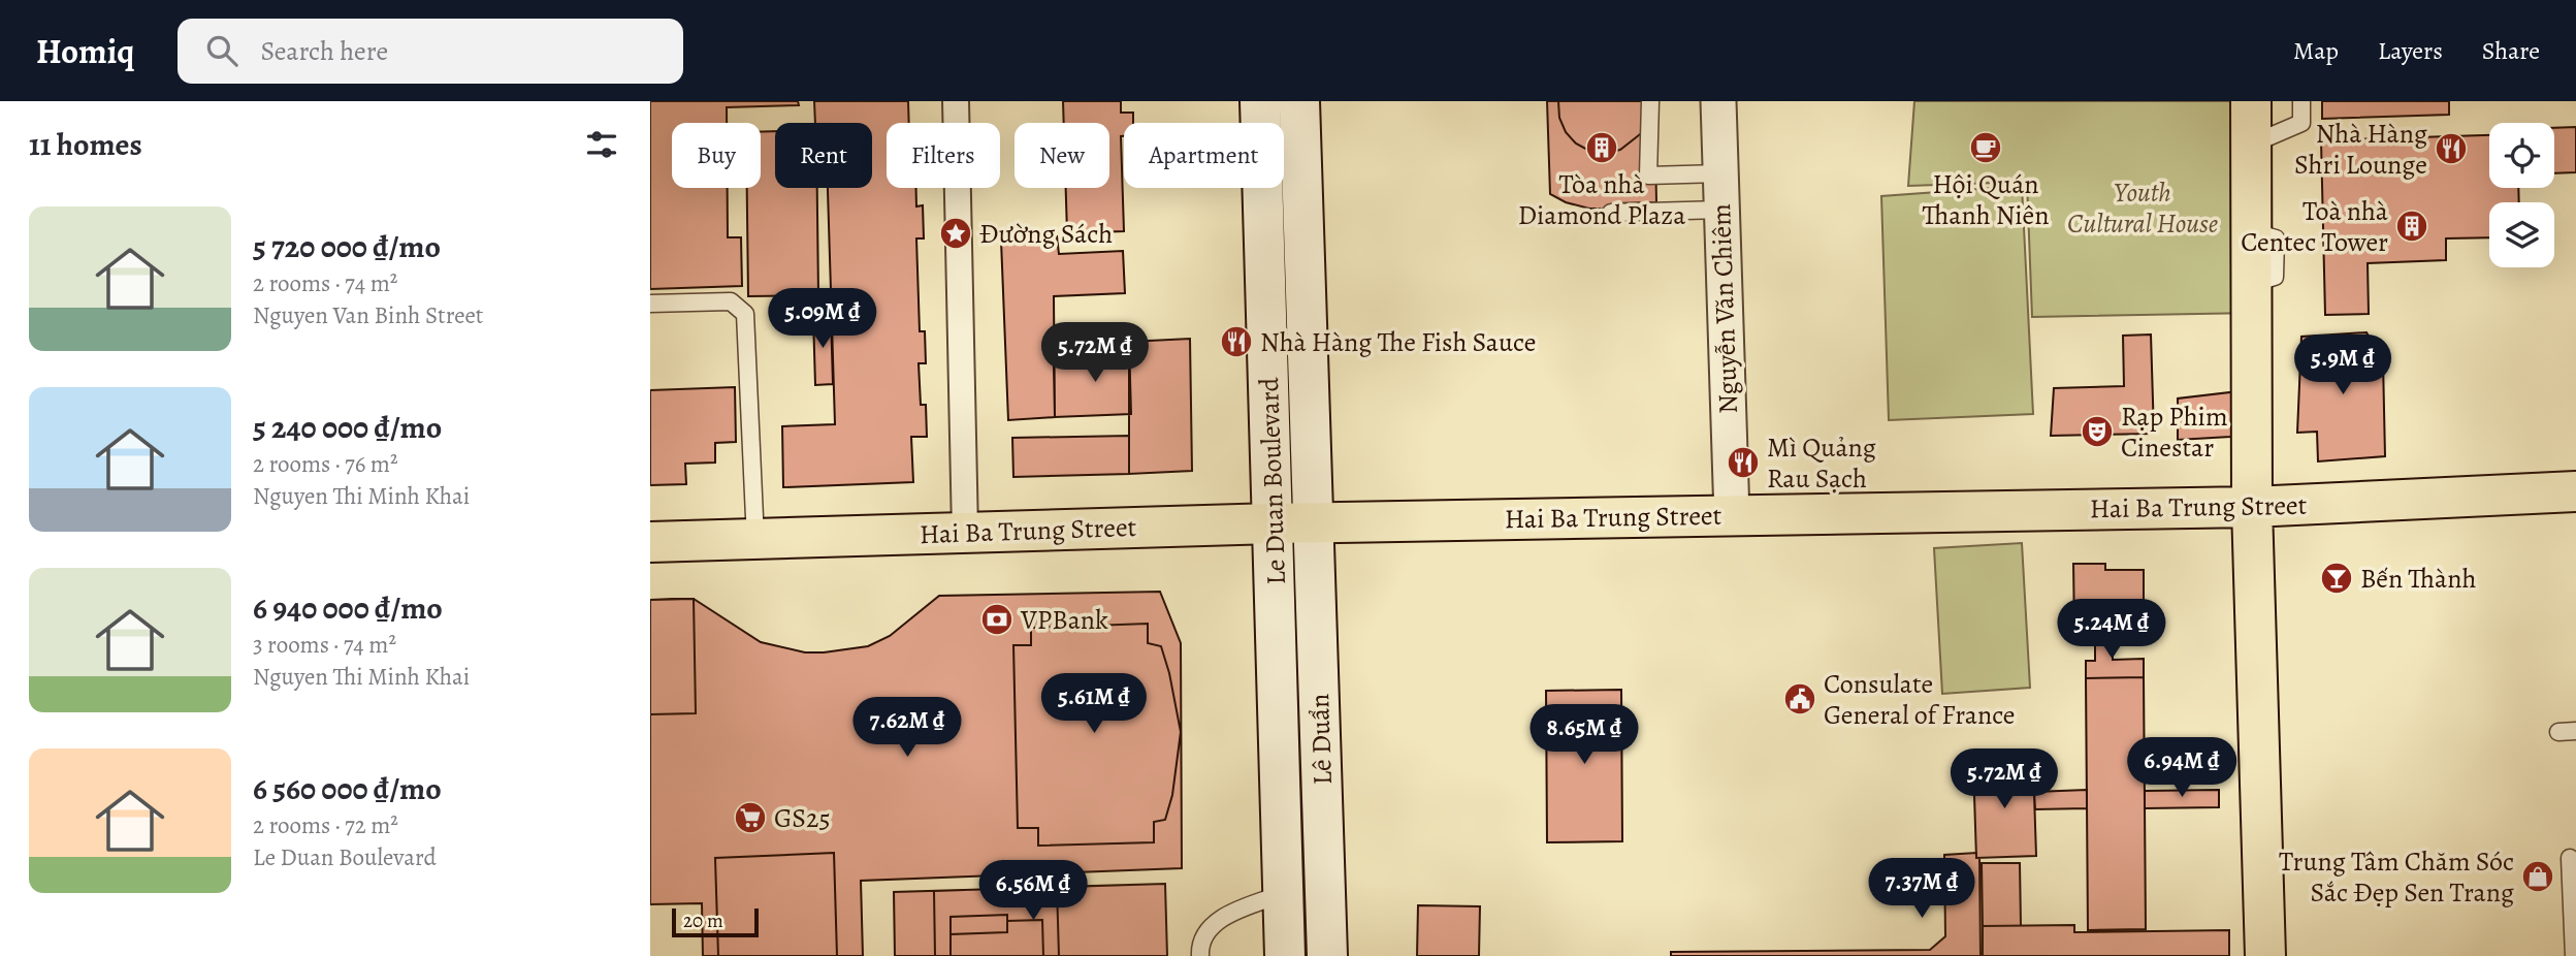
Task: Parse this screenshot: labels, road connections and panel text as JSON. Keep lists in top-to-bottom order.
{
  "streets": {
    "main road": ["Le Duan Boulevard", "Hai Ba Trung Street", "Lê Duẩn"],
    "street": ["Nguyễn Văn Chiêm"]
  },
  "crossings": [
    ["Nguyễn Văn Chiêm", "Hai Ba Trung Street"],
    ["Le Duan Boulevard", "Hai Ba Trung Street"],
    ["Le Duan Boulevard", "Lê Duẩn"],
    ["Hai Ba Trung Street", "Lê Duẩn"]
  ],
  "parks": ["Youth Cultural House"],
  "places": {
    "building": ["Tòa nhà Diamond Plaza", "Toà nhà Centec Tower"],
    "cafe": ["Hội Quán Thanh Niên"],
    "restaurant": ["Nhà Hàng Shri Lounge", "Nhà Hàng The Fish Sauce", "Mì Quảng Rau Sạch"],
    "place": ["Đường Sách"],
    "theatre": ["Rạp Phim Cinestar"],
    "bar": ["Bến Thành"],
    "bank": ["VPBank"],
    "public building": ["Consulate General of France"],
    "supermarket": ["GS25"],
    "shop": ["Trung Tâm Chăm Sóc Sắc Đẹp Sen Trang"]
  },
  "scale_bar": "20 m",
  "page": {
    "header": "Homiq",
    "search": "Search here",
    "nav": ["Map", "Layers", "Share"],
    "heading": "11 homes",
    "chip": [
      "Buy",
      "Rent",
      "Filters",
      "New",
      "Apartment"
    ],
    "list": [
      {
        "name": "5 720 000 ₫/mo",
        "note": "2 rooms · 74 m² · Nguyen Van Binh Street"
      },
      {
        "name": "5 240 000 ₫/mo",
        "note": "2 rooms · 76 m² · Nguyen Thi Minh Khai"
      },
      {
        "name": "6 940 000 ₫/mo",
        "note": "3 rooms · 74 m² · Nguyen Thi Minh Khai"
      },
      {
        "name": "6 560 000 ₫/mo",
        "note": "2 rooms · 72 m² · Le Duan Boulevard"
      }
    ],
    "price": [
      "5.09M ₫",
      "5.72M ₫",
      "5.9M ₫",
      "5.24M ₫",
      "5.61M ₫",
      "7.62M ₫",
      "8.65M ₫",
      "6.94M ₫",
      "5.72M ₫",
      "7.37M ₫",
      "6.56M ₫"
    ],
    "scale": "20 m"
  }
}
